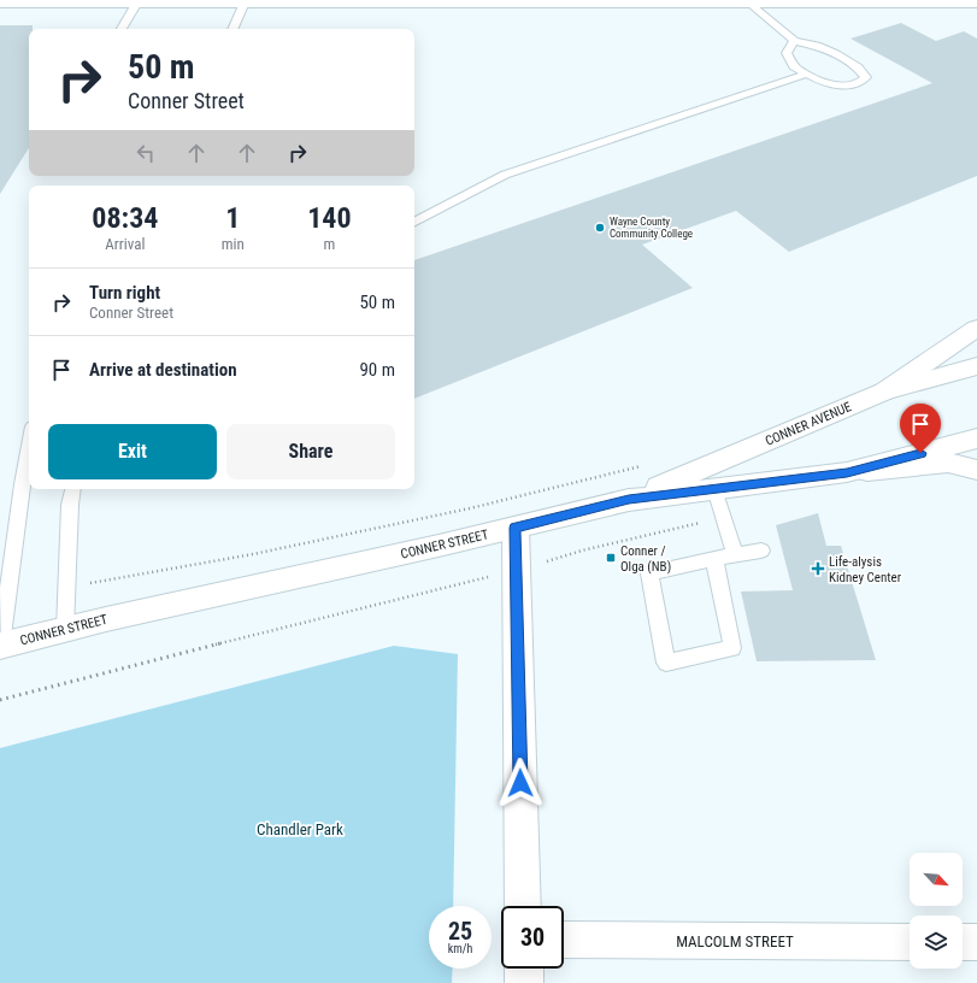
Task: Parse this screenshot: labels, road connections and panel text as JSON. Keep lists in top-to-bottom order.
{
  "streets": {
    "main road": ["CONNER AVENUE", "CONNER STREET", "MALCOLM STREET"]
  },
  "crossings": [
    ["CONNER AVENUE", "CONNER STREET"]
  ],
  "parks": ["Chandler Park"],
  "places": {
    "other": ["Wayne County Community College"],
    "transit": ["Conner / Olga (NB)"],
    "health": ["Life-alysis Kidney Center"]
  },
  "north": "bottom right",
  "page": {
    "turn": ["50 m", "Conner Street"],
    "eta": [
      "08:34",
      "Arrival",
      "1",
      "min",
      "140",
      "m"
    ],
    "list": [
      {
        "name": "Turn right",
        "note": "Conner Street",
        "value": "50 m"
      },
      {
        "name": "Arrive at destination",
        "value": "90 m"
      }
    ],
    "buttons": ["Exit", "Share"],
    "speed": "25 km/h",
    "limit": "30"
  }
}
